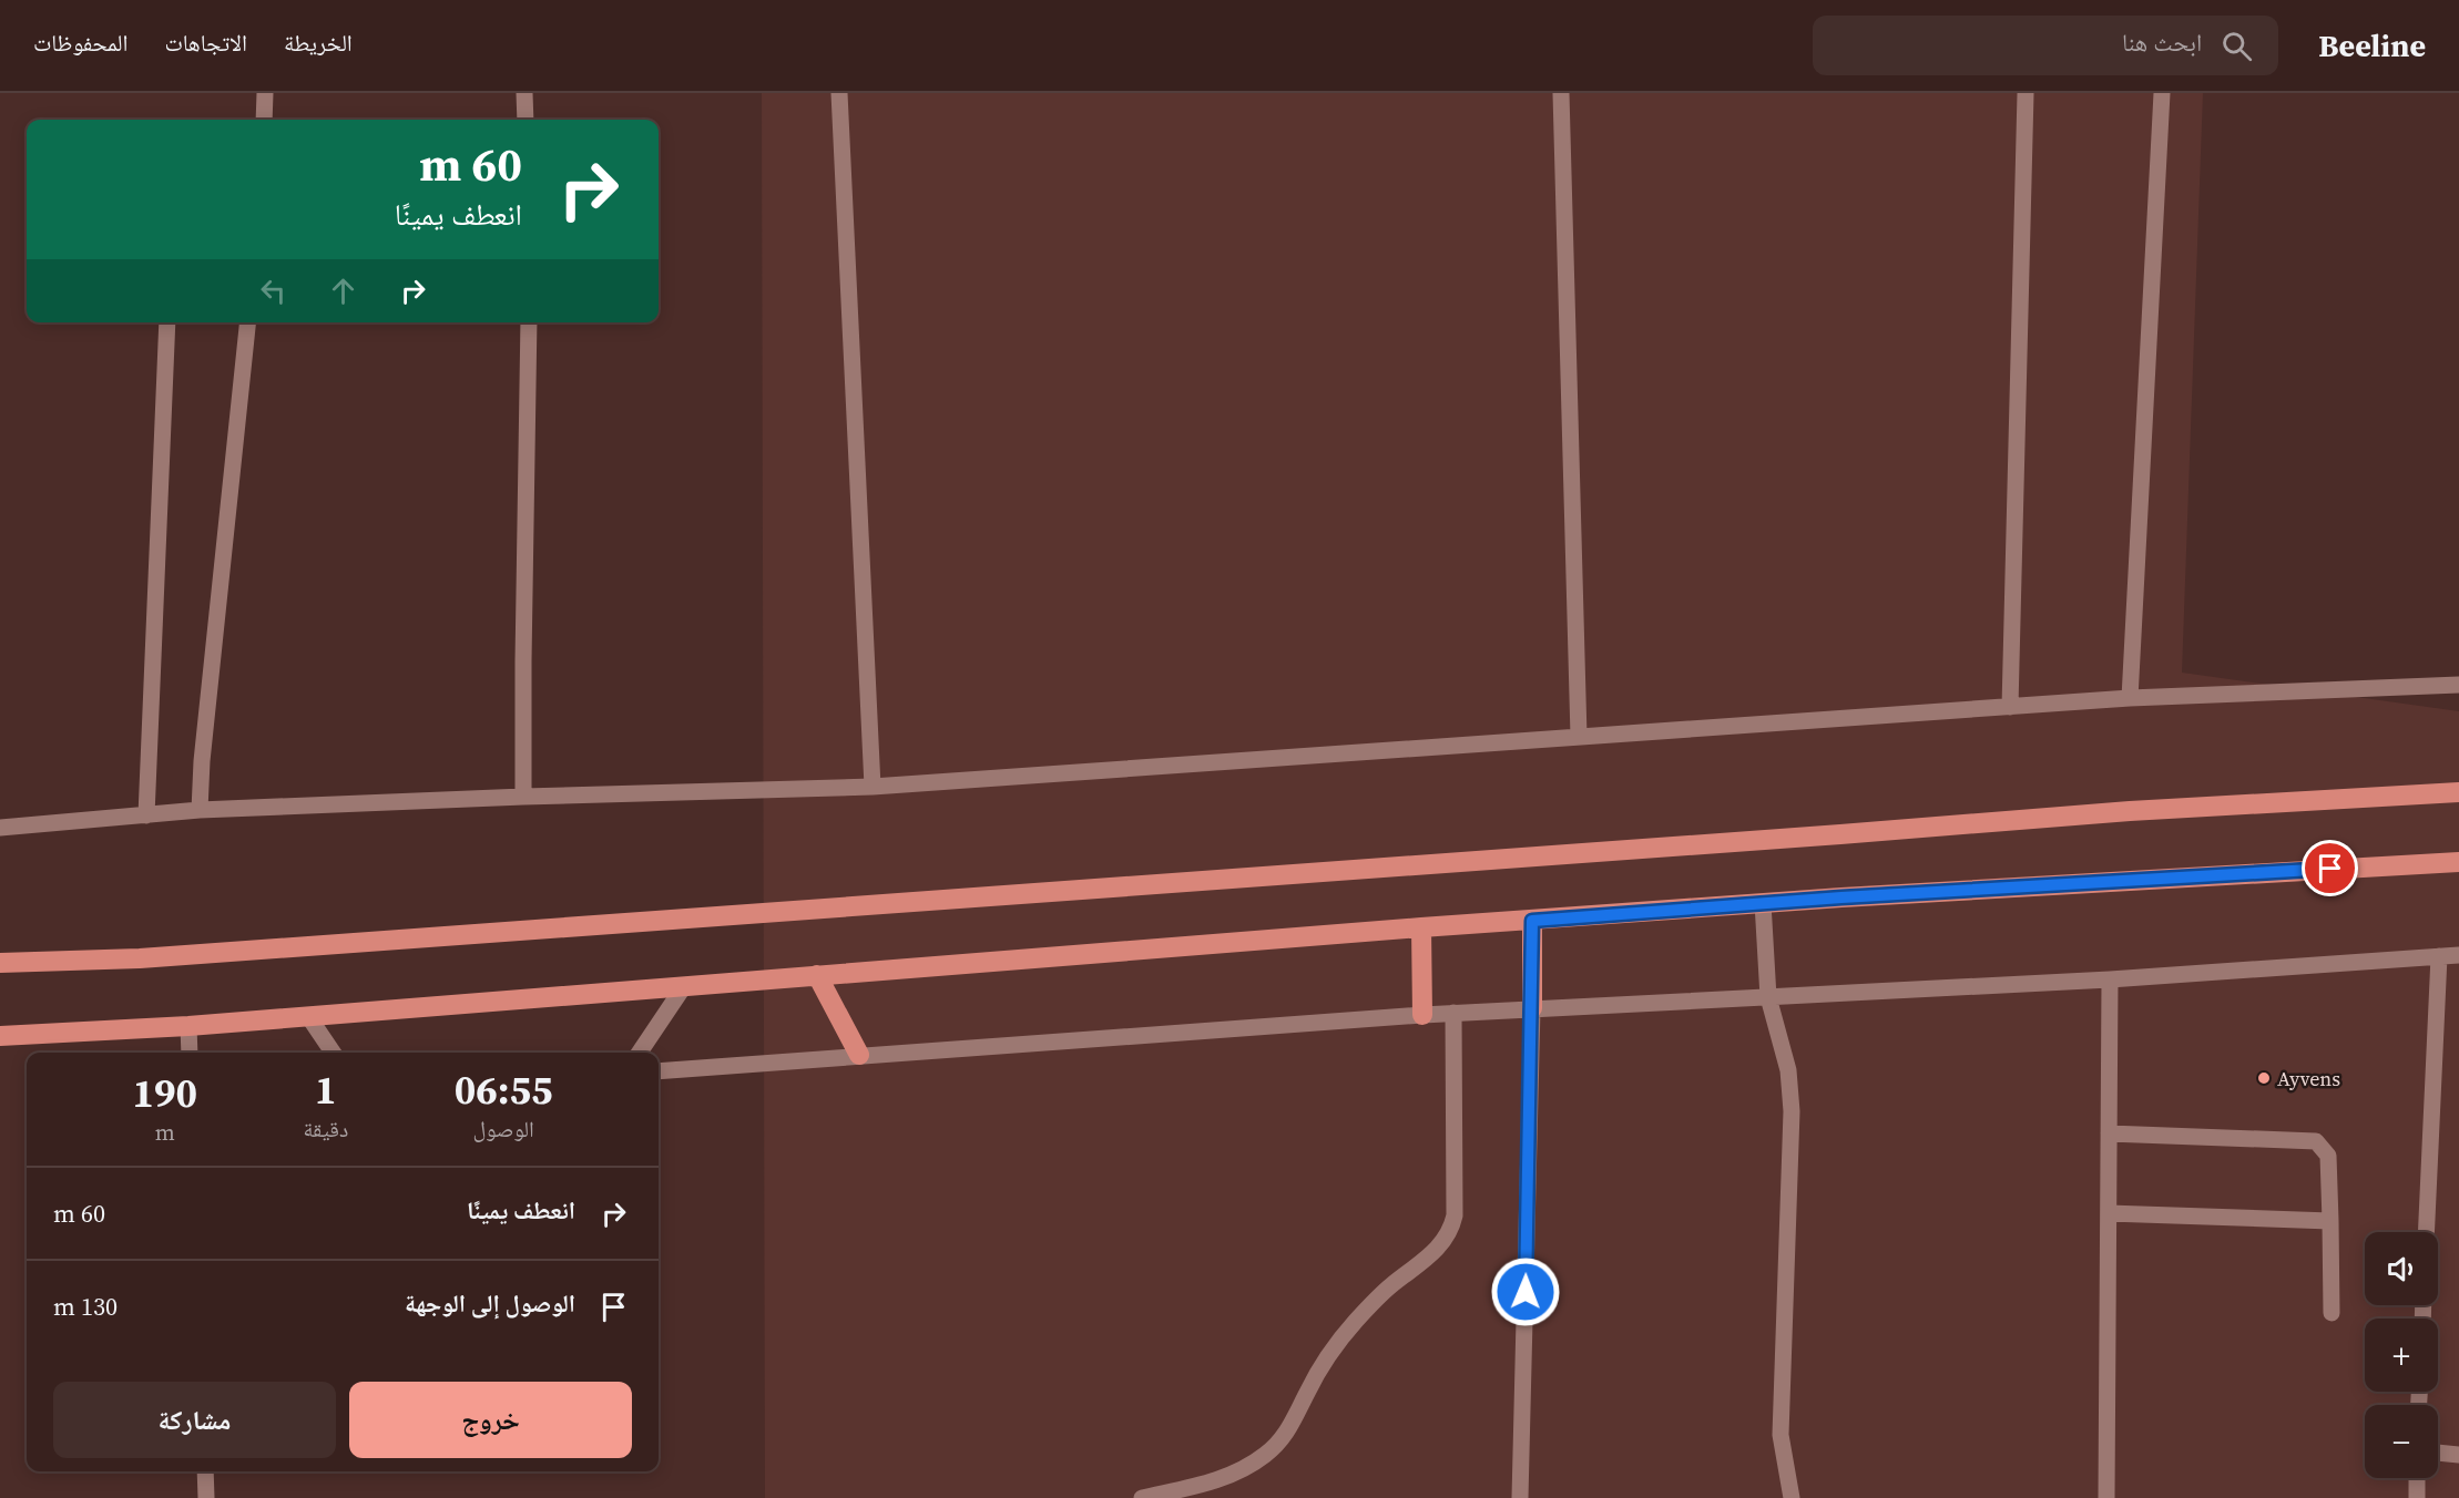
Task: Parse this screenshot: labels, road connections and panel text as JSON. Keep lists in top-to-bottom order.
{
  "places": ["Ayvens"],
  "page": {
    "header": "Beeline",
    "search": "ابحث هنا",
    "nav": ["الخريطة", "الاتجاهات", "المحفوظات"],
    "turn": ["60 m", "انعطف يمينًا"],
    "eta": [
      "06:55",
      "الوصول",
      "1",
      "دقيقة",
      "190",
      "m"
    ],
    "list": [
      {
        "name": "انعطف يمينًا",
        "value": "60 m"
      },
      {
        "name": "الوصول إلى الوجهة",
        "value": "130 m"
      }
    ],
    "map_buttons": ["+", "−"],
    "buttons": ["خروج", "مشاركة"]
  }
}
